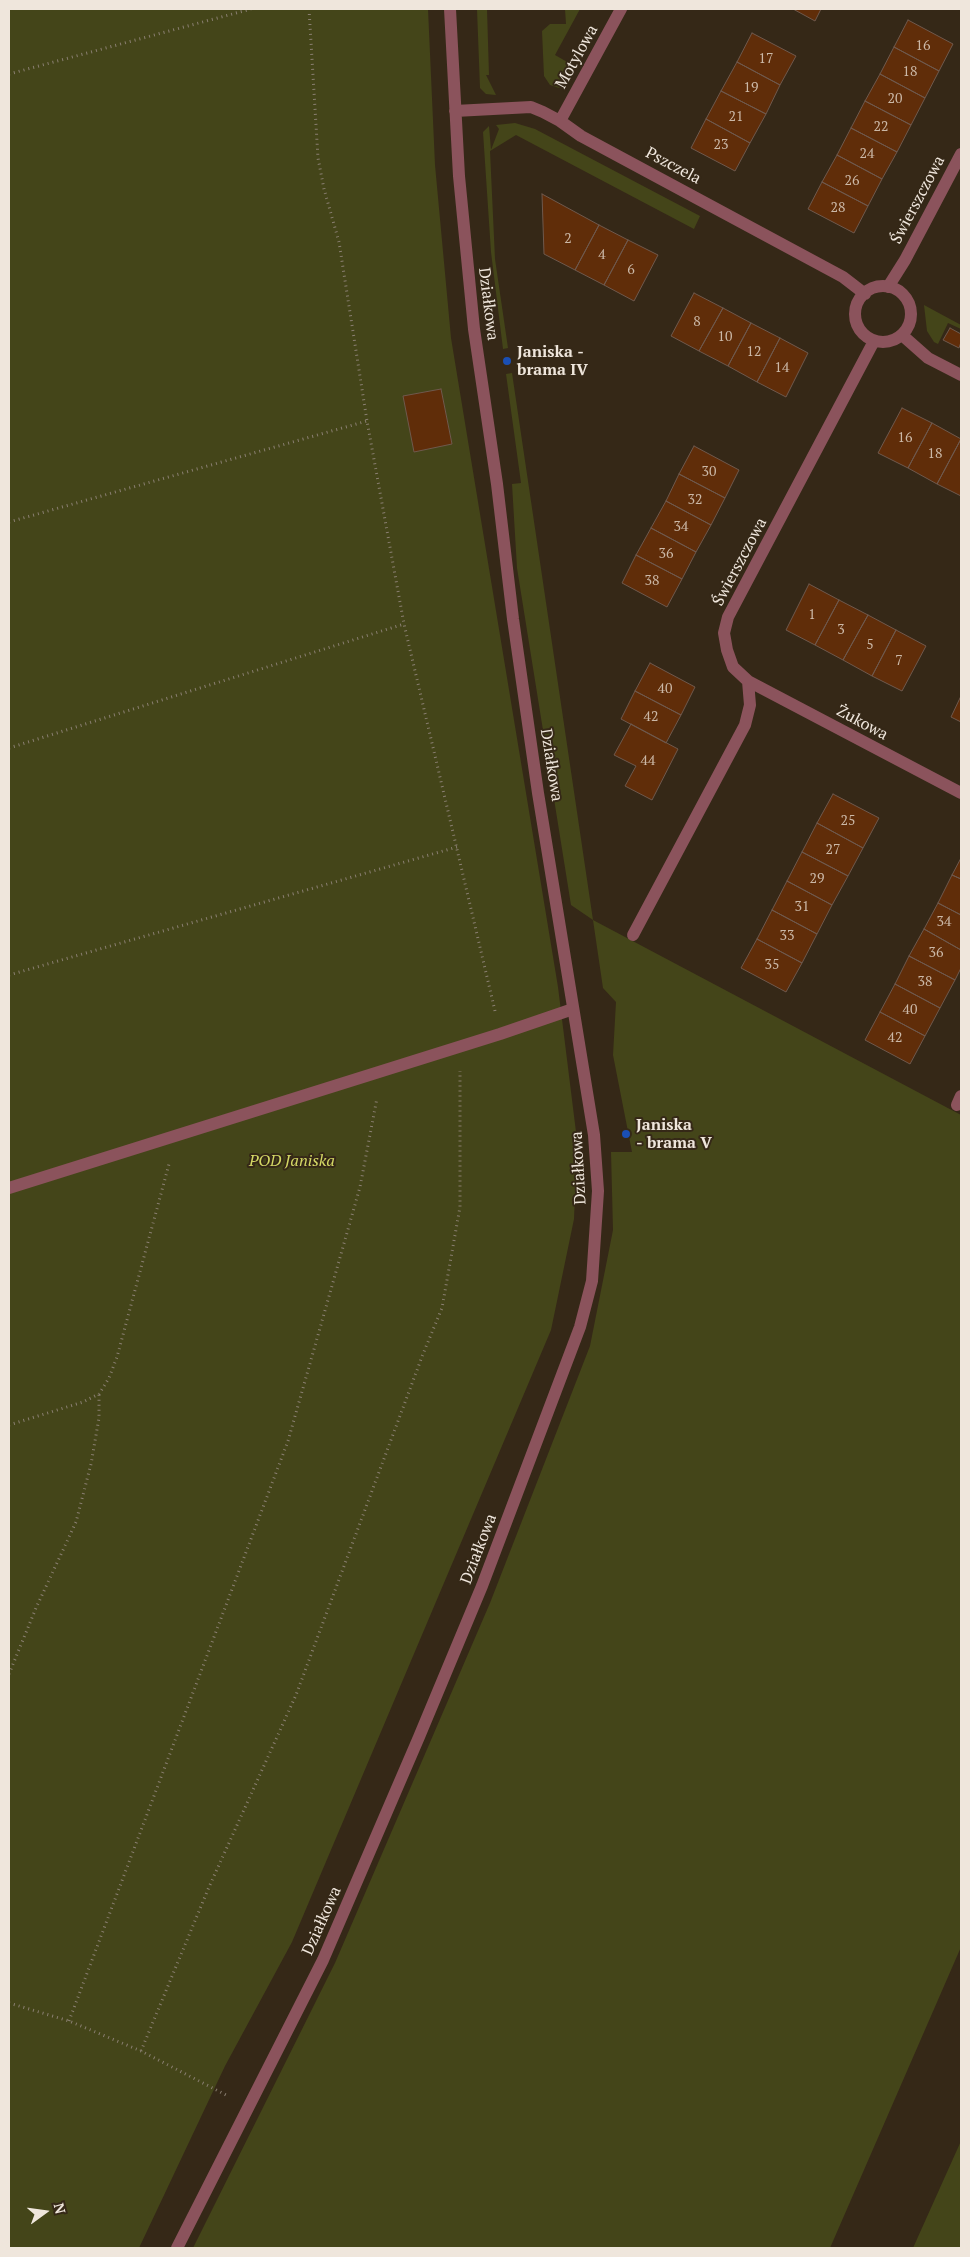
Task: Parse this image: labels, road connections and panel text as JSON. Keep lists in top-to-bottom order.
{
  "streets": {
    "street": [
      "Motylowa",
      "Pszczela",
      "Świerszczowa",
      "Działkowa",
      "Żukowa"
    ]
  },
  "crossings": [
    ["Motylowa", "Pszczela"],
    ["Pszczela", "Świerszczowa"],
    ["Pszczela", "Działkowa"],
    ["Świerszczowa", "Żukowa"]
  ],
  "parks": ["POD Janiska"],
  "places": ["Janiska - brama IV", "Janiska - brama V"],
  "house_numbers": [
    "16",
    "17",
    "18",
    "19",
    "20",
    "21",
    "22",
    "23",
    "24",
    "26",
    "28",
    "2",
    "4",
    "6",
    "8",
    "10",
    "12",
    "14",
    "16",
    "18",
    "30",
    "32",
    "34",
    "36",
    "38",
    "1",
    "3",
    "5",
    "7",
    "40",
    "42",
    "44",
    "25",
    "27",
    "29",
    "31",
    "34",
    "33",
    "36",
    "35",
    "38",
    "40",
    "42"
  ],
  "north": "right"
}
